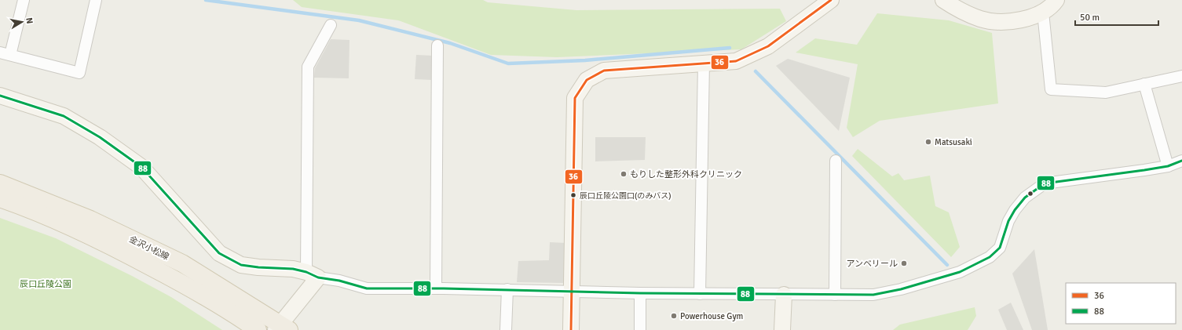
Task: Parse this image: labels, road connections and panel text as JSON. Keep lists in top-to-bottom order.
{
  "streets": {
    "main road": ["金沢小松線"]
  },
  "parks": ["辰口丘陵公園"],
  "places": [
    "Matsusaki",
    "もりした整形外科クリニック",
    "辰口丘陵公園口(のみバス)",
    "アンベリール",
    "Powerhouse Gym"
  ],
  "lines": ["transit line 36", "transit line 88"],
  "legend": ["36", "88"],
  "scale_bar": "50 m",
  "north": "right"
}
